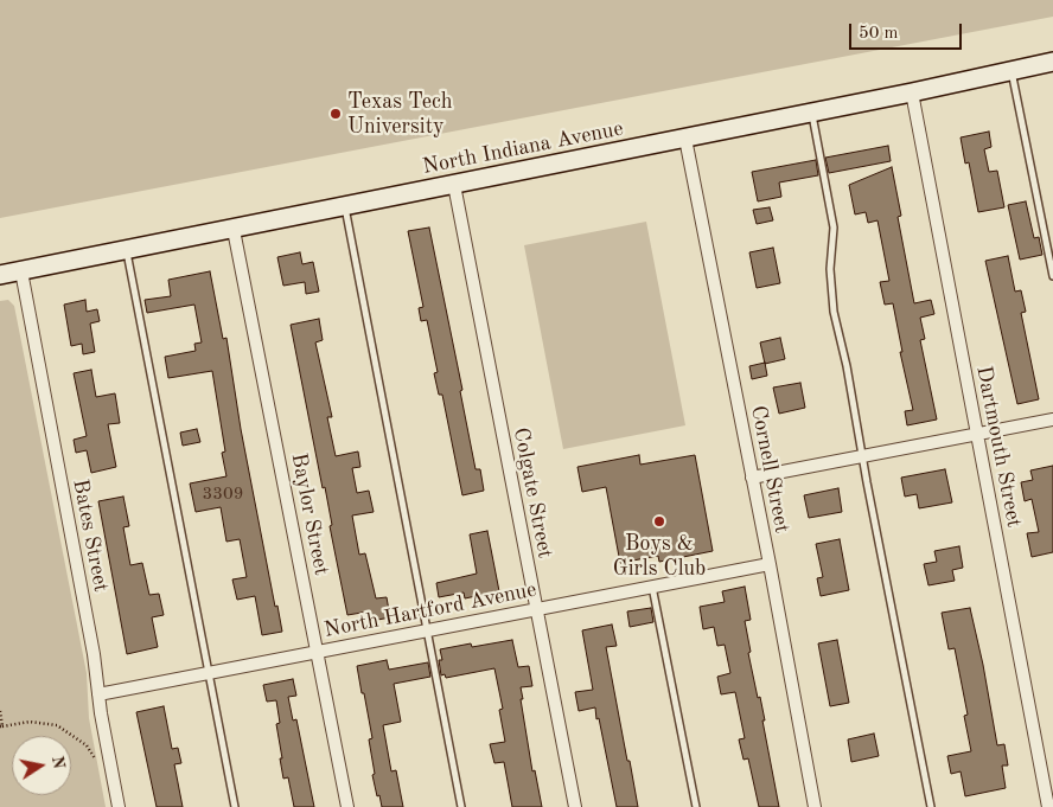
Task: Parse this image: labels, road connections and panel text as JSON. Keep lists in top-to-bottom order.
{
  "streets": {
    "main road": ["North Indiana Avenue"],
    "street": [
      "Dartmouth Street",
      "Cornell Street",
      "Colgate Street",
      "Baylor Street",
      "Bates Street",
      "North Hartford Avenue"
    ]
  },
  "crossings": [
    ["North Indiana Avenue", "Dartmouth Street"],
    ["North Indiana Avenue", "Cornell Street"],
    ["North Indiana Avenue", "Colgate Street"],
    ["North Indiana Avenue", "Baylor Street"],
    ["North Indiana Avenue", "Bates Street"],
    ["Cornell Street", "North Hartford Avenue"],
    ["Colgate Street", "North Hartford Avenue"],
    ["Baylor Street", "North Hartford Avenue"],
    ["Bates Street", "North Hartford Avenue"]
  ],
  "places": ["Texas Tech University", "Boys & Girls Club"],
  "house_numbers": ["3309"],
  "scale_bar": "50 m",
  "north": "right"
}
